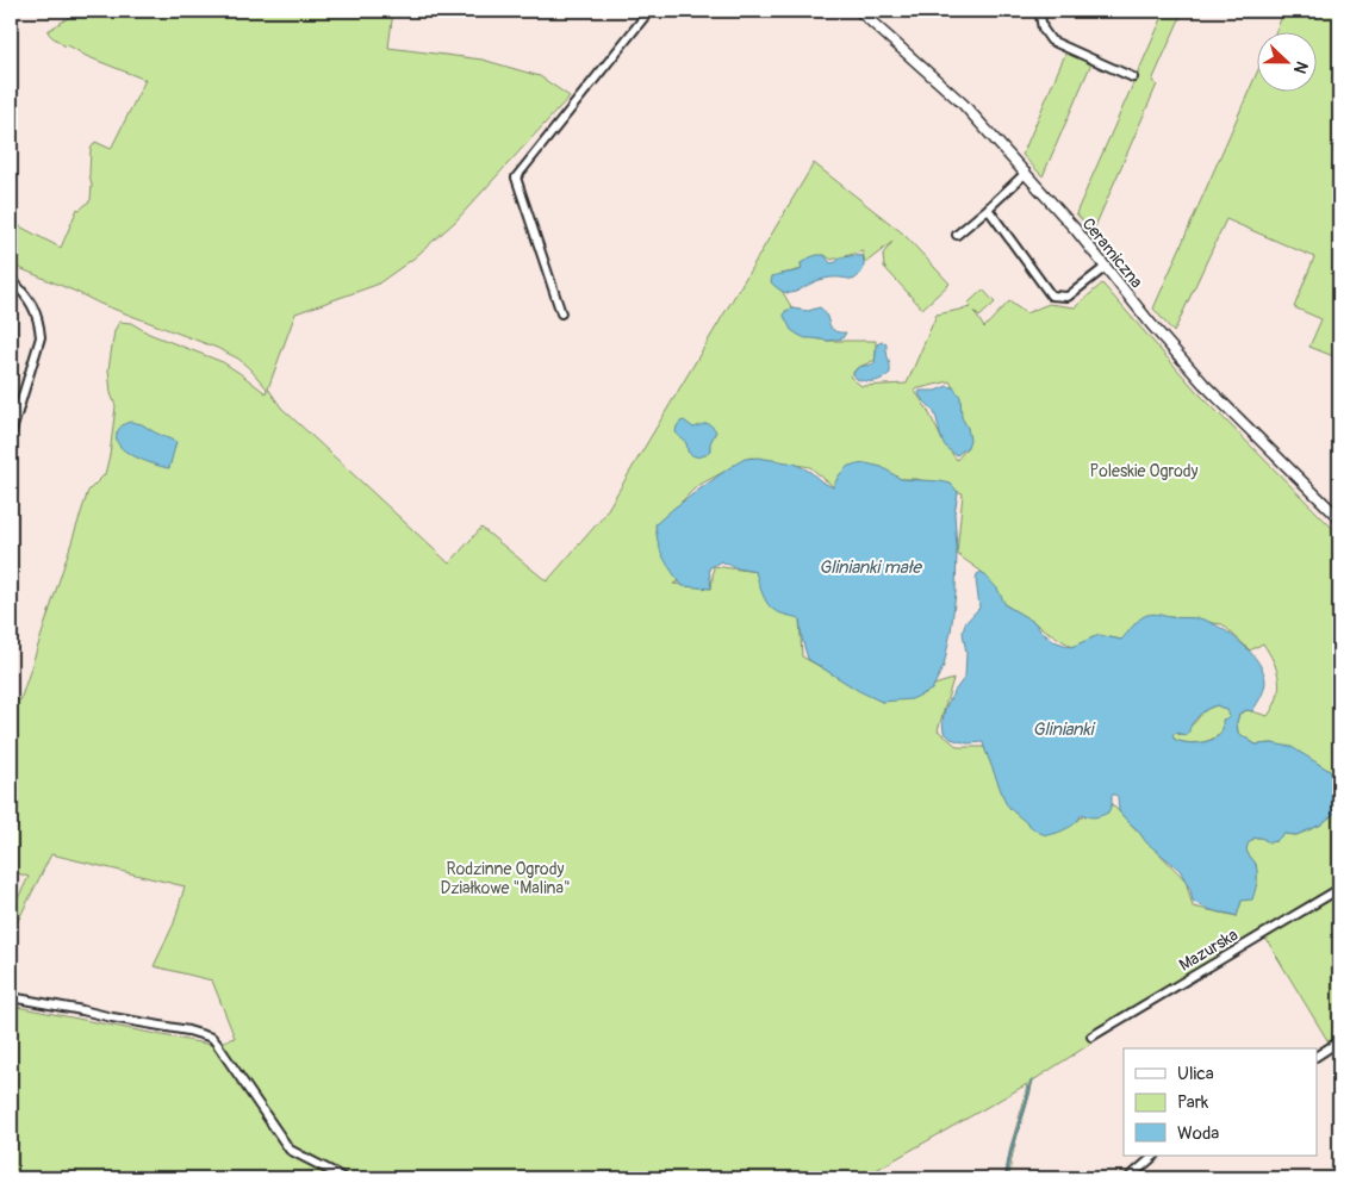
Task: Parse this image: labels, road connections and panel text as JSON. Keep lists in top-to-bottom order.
{
  "streets": {
    "street": ["Ceramiczna", "Mazurska"]
  },
  "water": ["Glinianki małe", "Glinianki"],
  "parks": ["Poleskie Ogrody", "Rodzinne Ogrody Działkowe \"Malina\""],
  "legend": ["Ulica", "Park", "Woda"],
  "north": "right"
}
